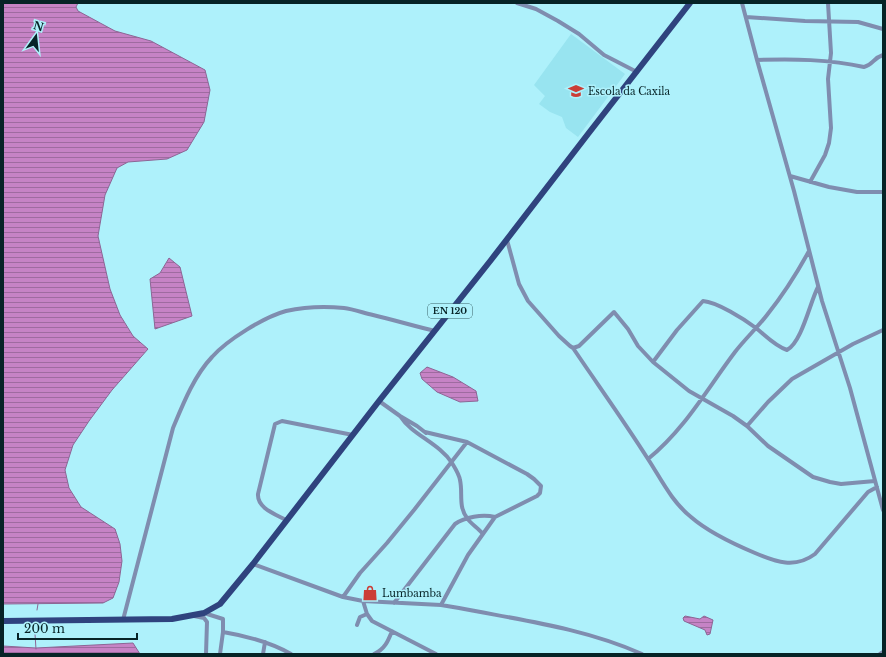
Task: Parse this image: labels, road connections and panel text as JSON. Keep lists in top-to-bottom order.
{
  "streets": {
    "main road": ["EN 120"]
  },
  "places": {
    "school or university": ["Escola da Caxila"],
    "shop": ["Lumbamba"]
  },
  "scale_bar": "200 m",
  "north": "top"
}
